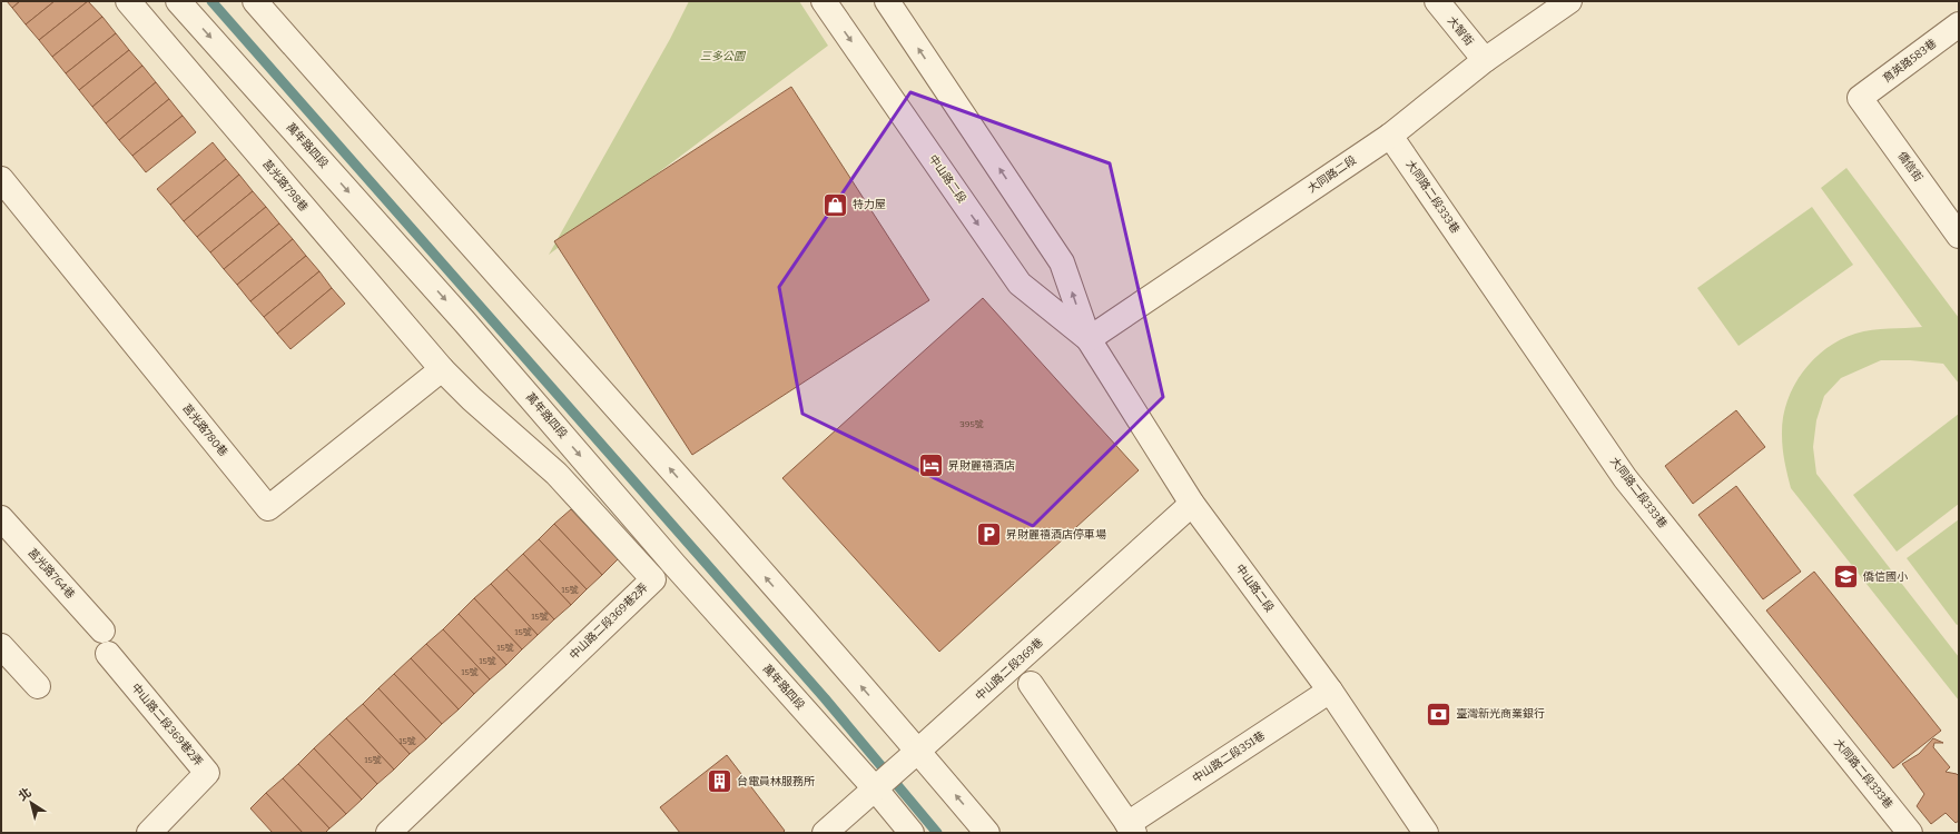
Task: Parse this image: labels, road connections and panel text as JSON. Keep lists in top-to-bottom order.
{
  "streets": {
    "street": [
      "大智街",
      "育英路583巷",
      "萬年路四段",
      "僑信街",
      "大同路二段",
      "中山路二段",
      "莒光路798巷",
      "大同路二段333巷",
      "莒光路780巷",
      "莒光路764巷",
      "中山路二段369巷2弄",
      "中山路二段369巷",
      "中山路二段351巷"
    ]
  },
  "crossings": [
    ["大智街", "大同路二段"],
    ["育英路583巷", "僑信街"],
    ["萬年路四段", "中山路二段369巷"],
    ["大同路二段", "中山路二段"],
    ["大同路二段", "大同路二段333巷"],
    ["中山路二段", "中山路二段369巷"],
    ["中山路二段", "中山路二段351巷"],
    ["莒光路798巷", "莒光路780巷"],
    ["莒光路798巷", "中山路二段369巷2弄"],
    ["莒光路780巷", "中山路二段369巷2弄"]
  ],
  "parks": ["三多公園"],
  "places": {
    "shop": ["特力屋"],
    "hotel": ["昇財麗禧酒店"],
    "parking": ["昇財麗禧酒店停車場"],
    "school or university": ["僑信國小"],
    "bank": ["臺灣新光商業銀行"],
    "building": ["台電員林服務所"]
  },
  "house_numbers": [
    "395號",
    "15號",
    "15號",
    "15號",
    "15號",
    "15號",
    "15號",
    "15號",
    "15號"
  ],
  "north": "top left"
}
